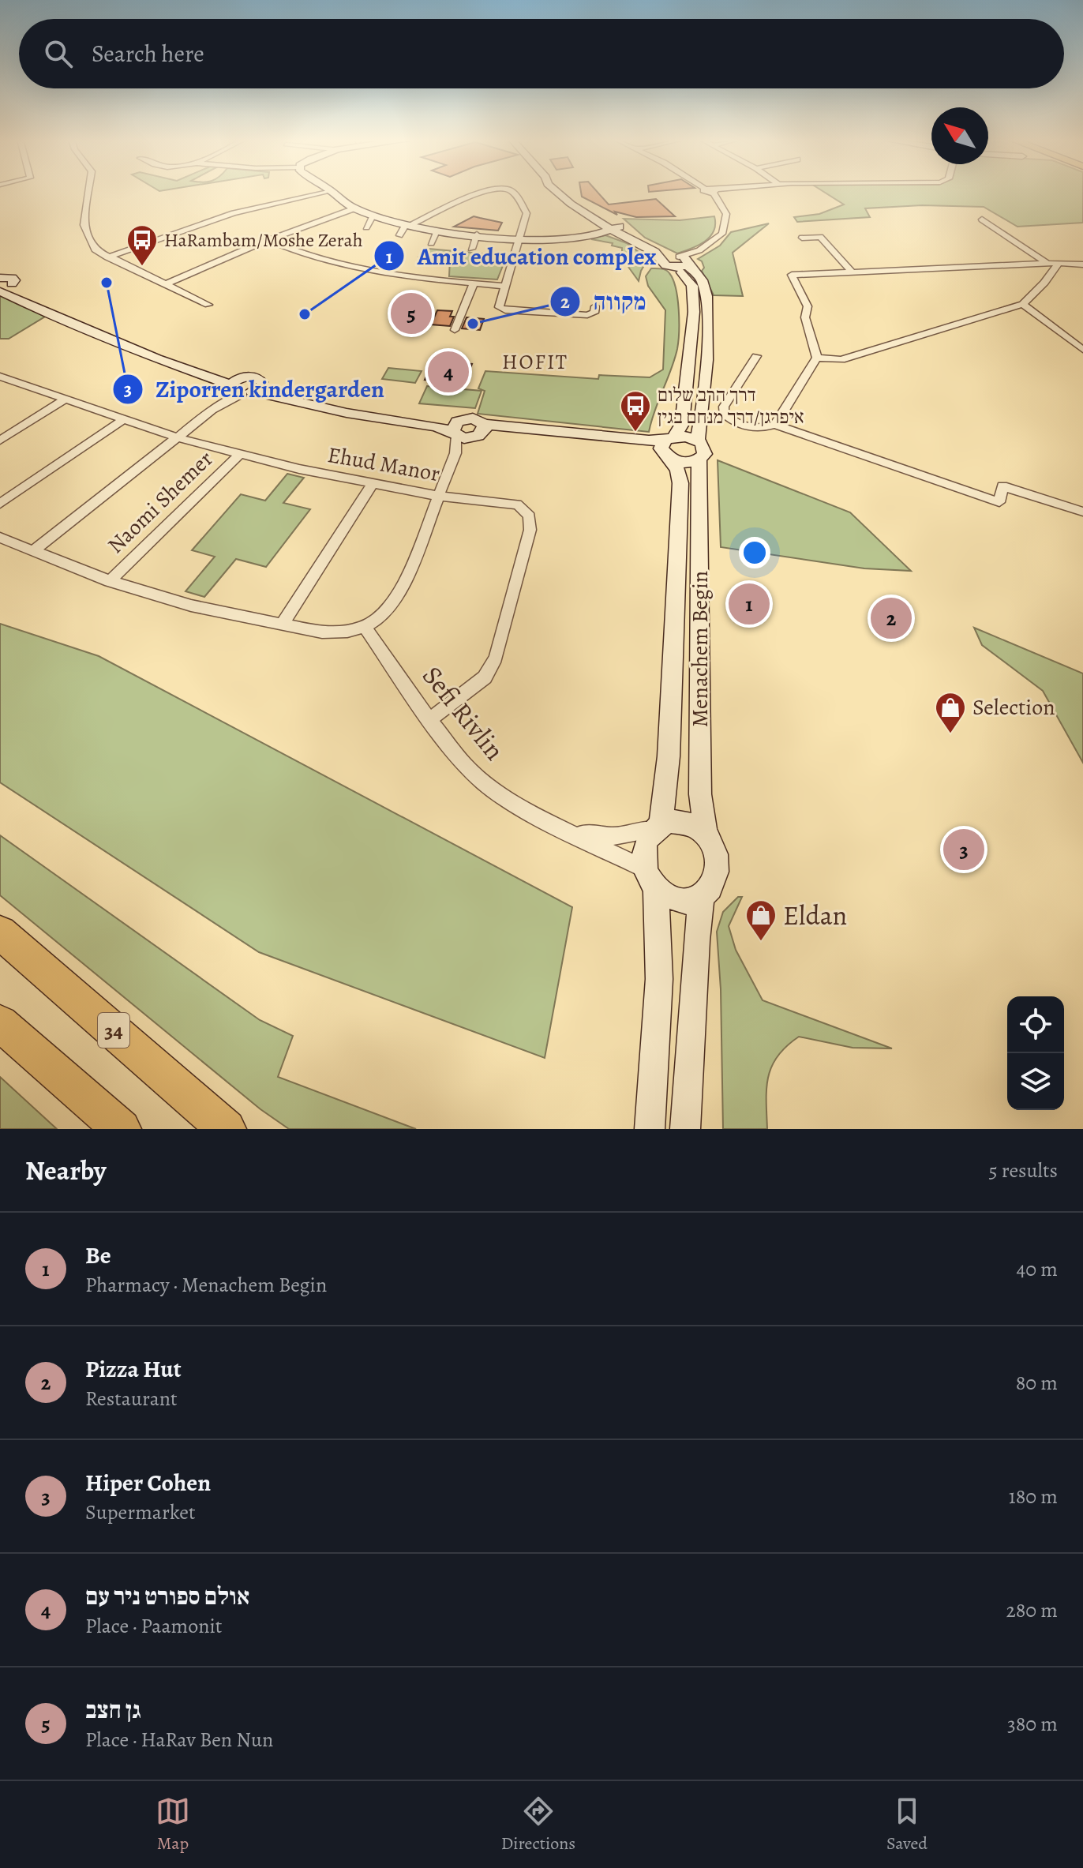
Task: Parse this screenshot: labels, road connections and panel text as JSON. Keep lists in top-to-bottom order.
{
  "streets": {
    "highway": ["34"],
    "main road": ["Menachem Begin"],
    "street": ["Ehud Manor", "Naomi Shemer", "Sefi Rivlin"]
  },
  "crossings": [
    ["Ehud Manor", "Naomi Shemer"],
    ["Ehud Manor", "Sefi Rivlin"],
    ["Menachem Begin", "Sefi Rivlin"]
  ],
  "districts": ["HOFIT"],
  "places": {
    "bus stop": ["HaRambam/Moshe Zerah", "דרך הרב שלום איפרגן/דרך מנחם בגין"],
    "other": ["Ziporren kindergarden", "Amit education complex", "מקווה"],
    "shop": ["Selection", "Eldan"]
  },
  "north": "top left",
  "page": {
    "search": "Search here",
    "pins": [
      "5",
      "4",
      "1",
      "2",
      "3"
    ],
    "heading": ["Nearby", "5 results"],
    "list": [
      {
        "mark": "1",
        "name": "Be",
        "note": "Pharmacy · Menachem Begin",
        "value": "40 m"
      },
      {
        "mark": "2",
        "name": "Pizza Hut",
        "note": "Restaurant",
        "value": "80 m"
      },
      {
        "mark": "3",
        "name": "Hiper Cohen",
        "note": "Supermarket",
        "value": "180 m"
      },
      {
        "mark": "4",
        "name": "אולם ספורט ניר עם",
        "note": "Place · Paamonit",
        "value": "280 m"
      },
      {
        "mark": "5",
        "name": "גן חצב",
        "note": "Place · HaRav Ben Nun",
        "value": "380 m"
      }
    ],
    "nav": ["Map", "Directions", "Saved"]
  }
}
